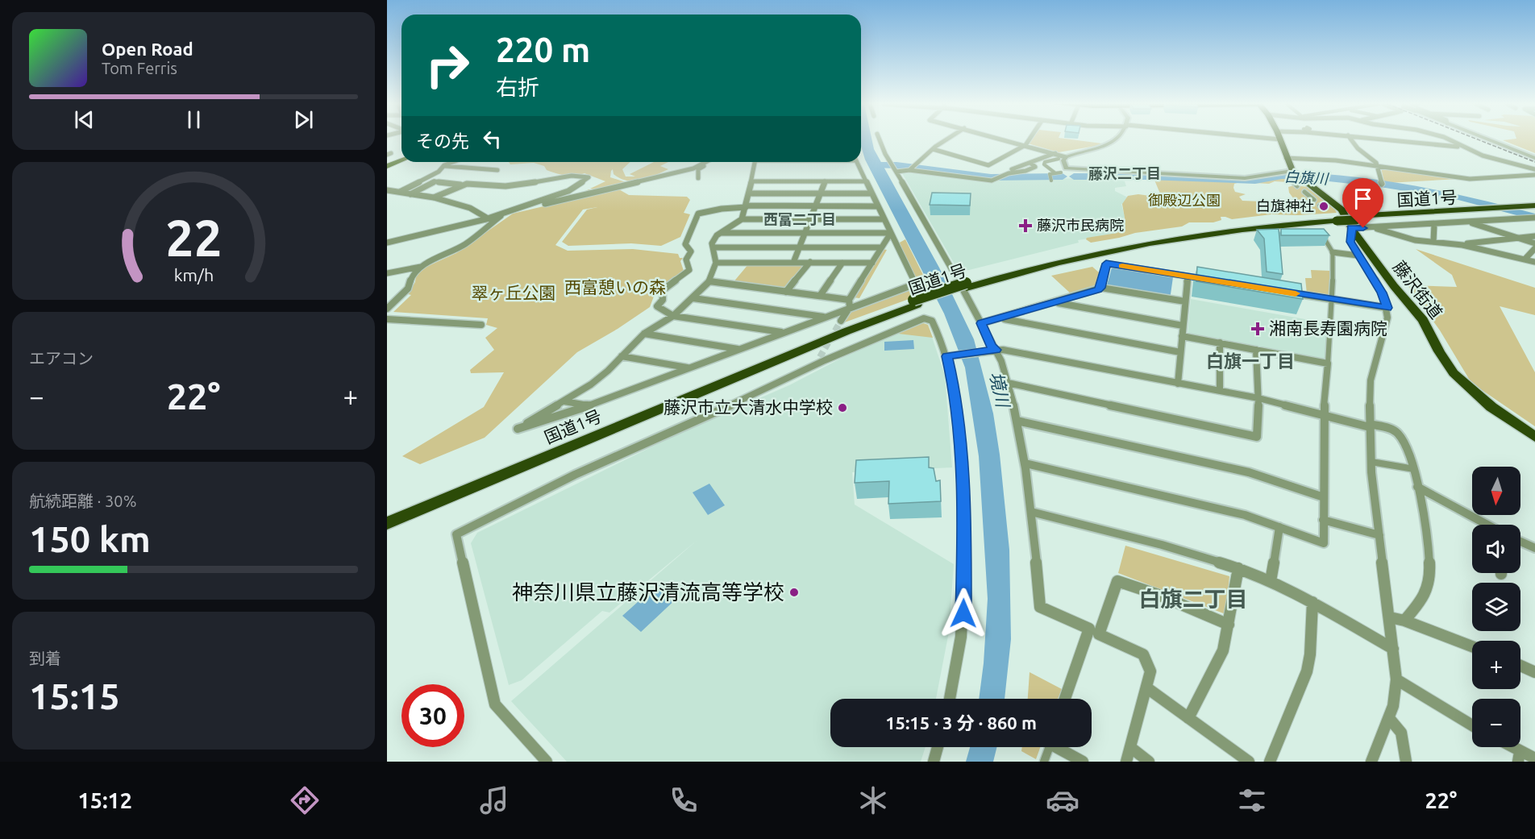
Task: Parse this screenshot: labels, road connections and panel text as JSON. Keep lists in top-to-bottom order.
{
  "streets": {
    "highway": ["国道1号", "藤沢街道"]
  },
  "crossings": [
    ["国道1号", "藤沢街道"]
  ],
  "districts": [
    "藤沢二丁目",
    "西富二丁目",
    "白旗一丁目",
    "白旗二丁目"
  ],
  "water": ["白旗川", "境川"],
  "parks": ["御殿辺公園", "西富憩いの森", "翠ヶ丘公園"],
  "places": {
    "other": ["白旗神社", "藤沢市立大清水中学校", "神奈川県立藤沢清流高等学校"],
    "health": ["藤沢市民病院", "湘南長寿園病院"]
  },
  "north": "bottom",
  "page": {
    "turn": ["220 m", "右折"],
    "song": ["Open Road", "Tom Ferris"],
    "then": "その先",
    "tile": [
      "エアコン",
      ["航続距離 · 30%", "150 km"],
      ["到着", "15:15"]
    ],
    "heat": ["−", "22°", "+"],
    "map_buttons": ["+", "−"],
    "limit": "30",
    "trip": "15:15 · 3 分 · 860 m",
    "tabs": ["15:12", "22°"],
    "gauge": ["22", "km/h"]
  }
}
